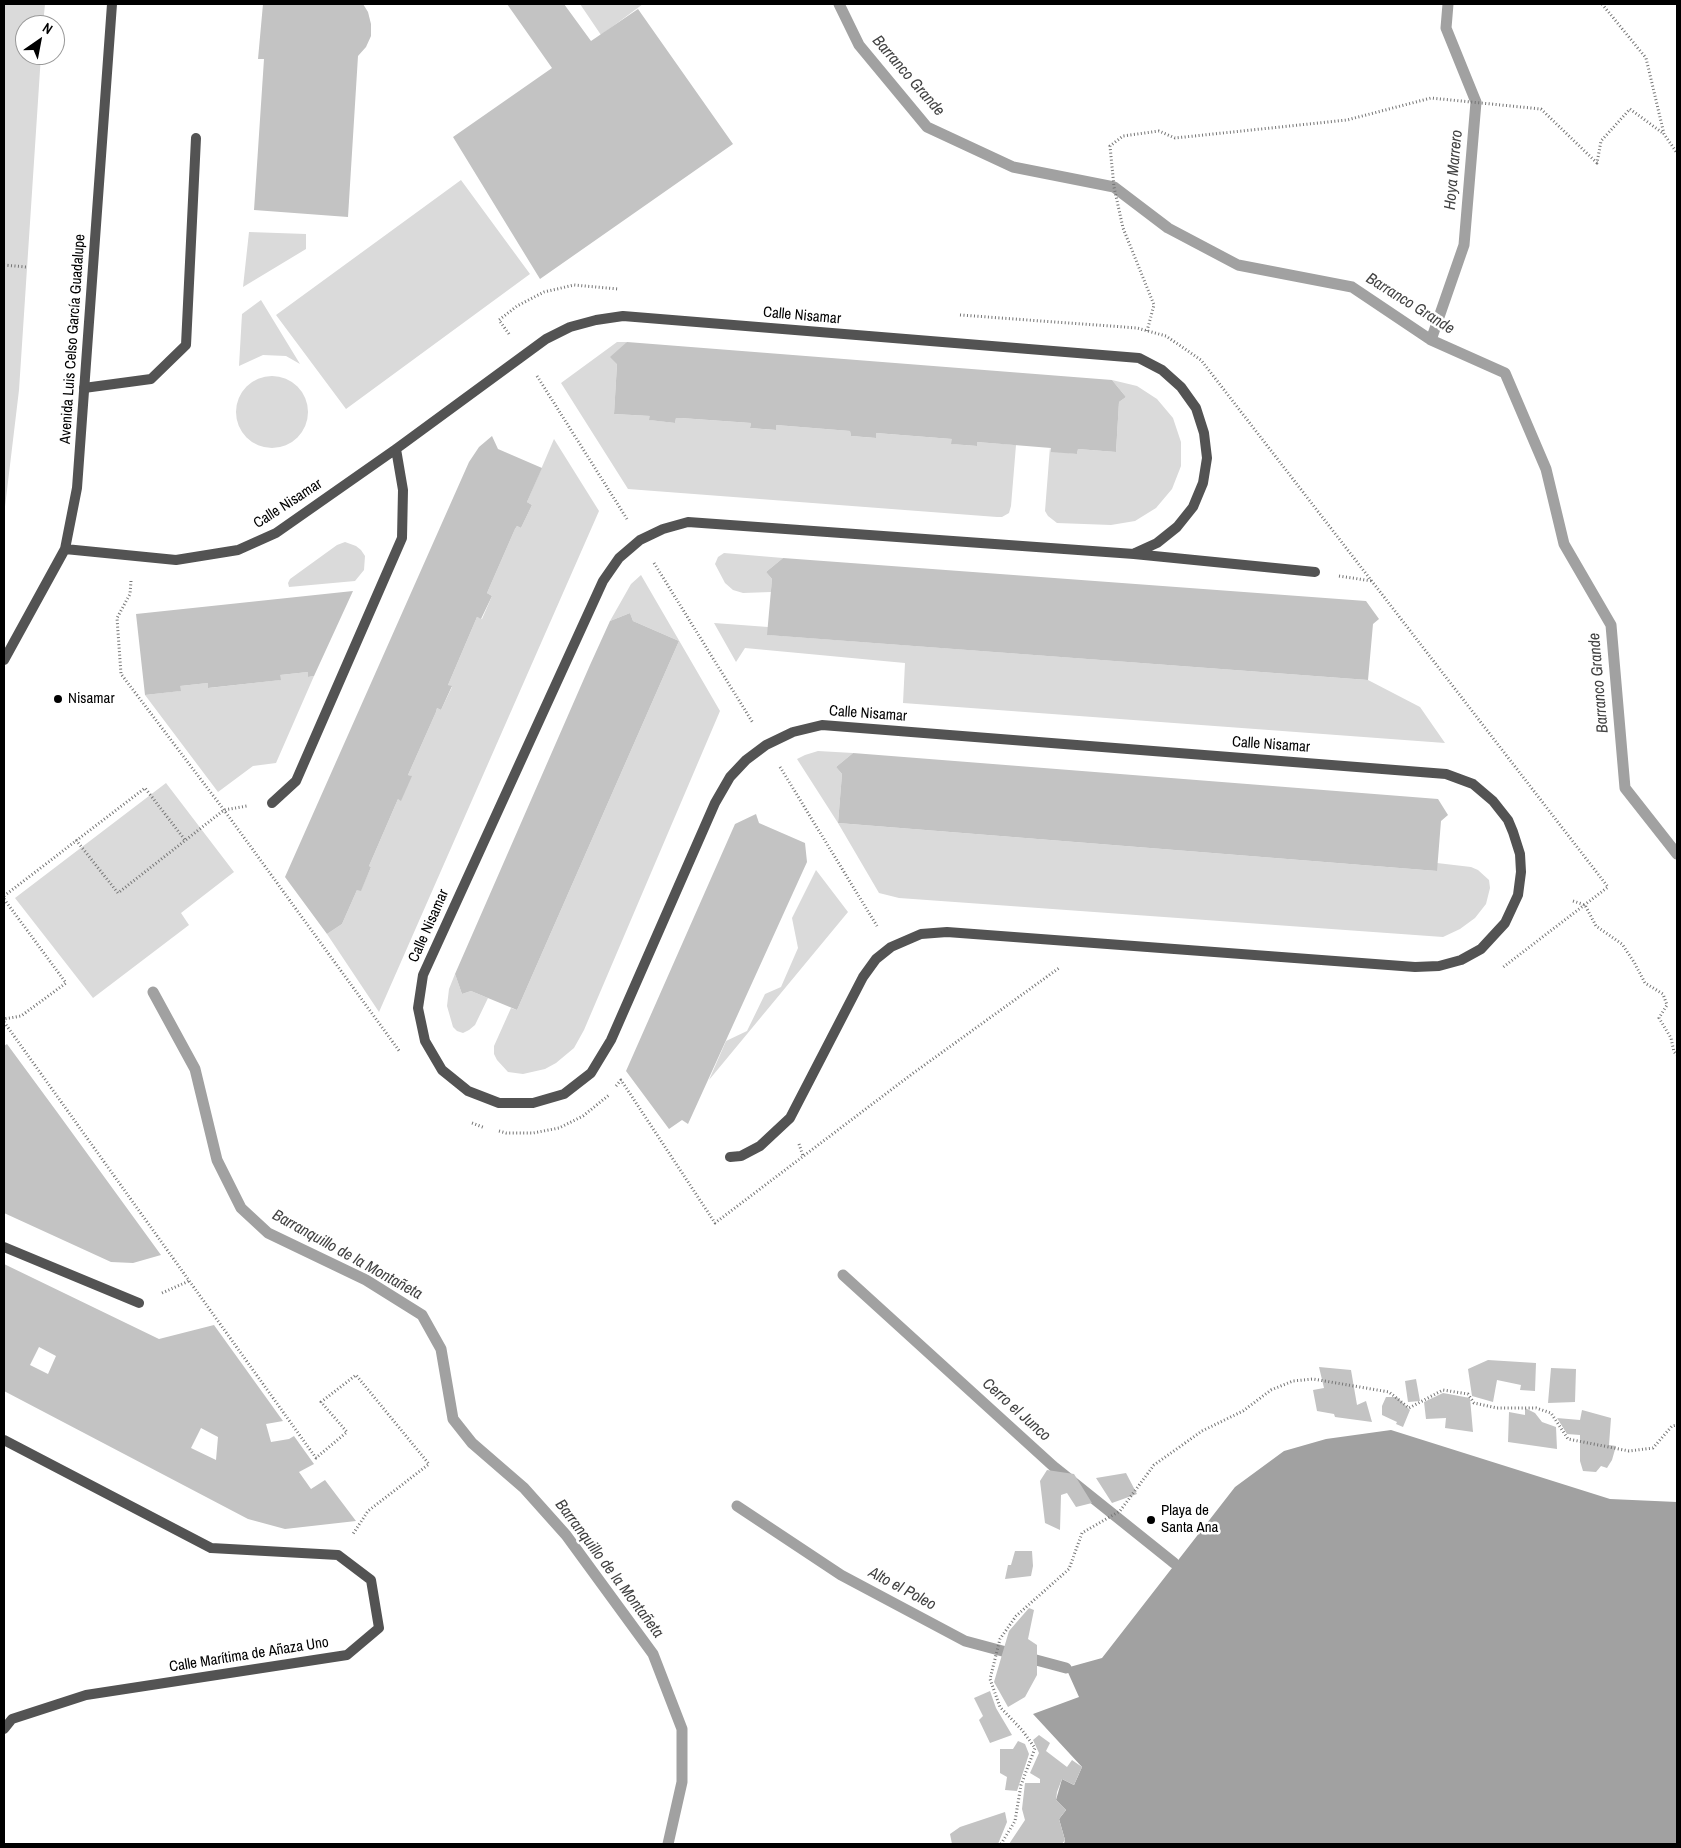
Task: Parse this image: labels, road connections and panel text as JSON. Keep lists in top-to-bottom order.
{
  "streets": {
    "street": ["Calle Nisamar", "Avenida Luis Celso García Guadalupe", "Calle Marítima de Añaza Uno"]
  },
  "crossings": [
    ["Calle Nisamar", "Avenida Luis Celso García Guadalupe"]
  ],
  "water": [
    "Barranco Grande",
    "Hoya Marrero",
    "Barranquillo de la Montañeta",
    "Cerro el Junco",
    "Alto el Poleo"
  ],
  "places": ["Nisamar", "Playa de Santa Ana"],
  "north": "top right"
}
